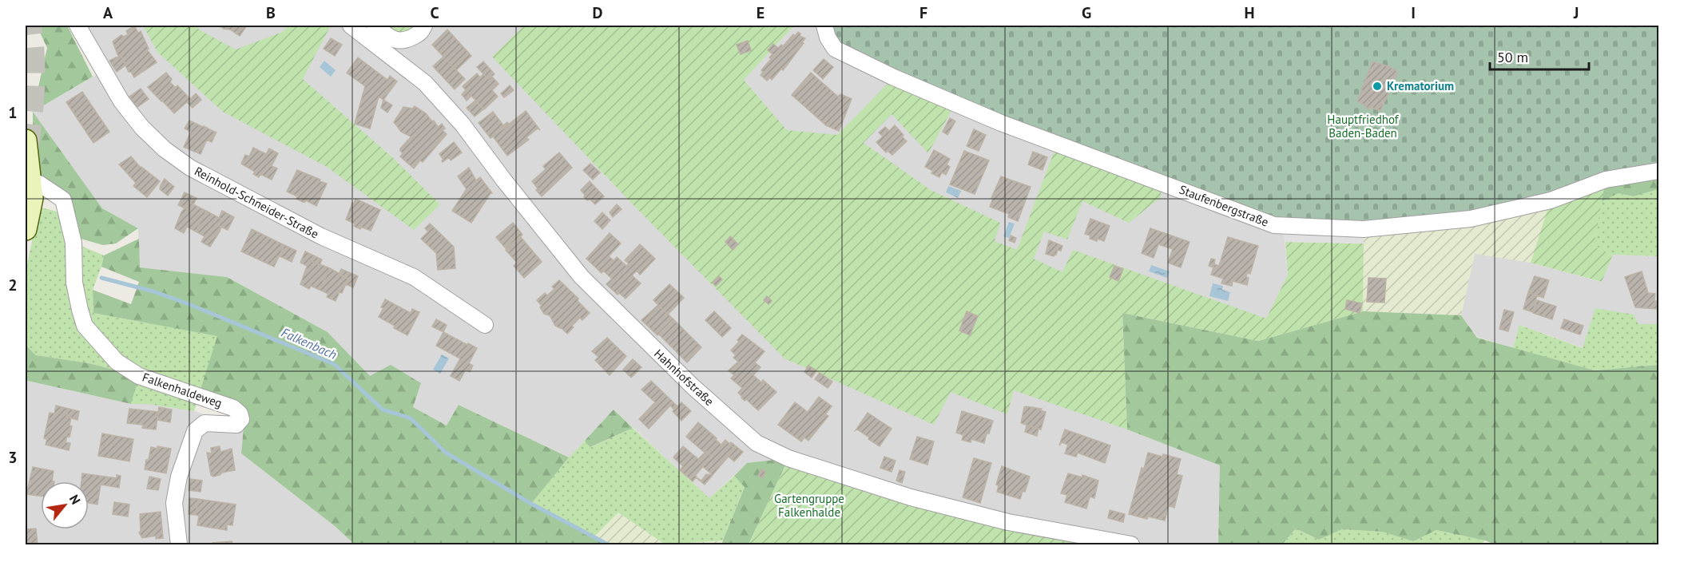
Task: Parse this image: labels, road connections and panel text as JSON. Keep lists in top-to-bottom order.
{
  "streets": {
    "street": [
      "Reinhold-Schneider-Straße",
      "Staufenbergstraße",
      "Hahnhofstraße",
      "Falkenhaldeweg"
    ]
  },
  "water": ["Falkenbach"],
  "parks": ["Hauptfriedhof Baden-Baden", "Gartengruppe Falkenhalde"],
  "places": ["Krematorium"],
  "scale_bar": "50 m",
  "north": "top right",
  "grid": {
    "columns": [
      "A",
      "B",
      "C",
      "D",
      "E",
      "F",
      "G",
      "H",
      "I",
      "J"
    ],
    "rows": ["1", "2", "3"]
  }
}
